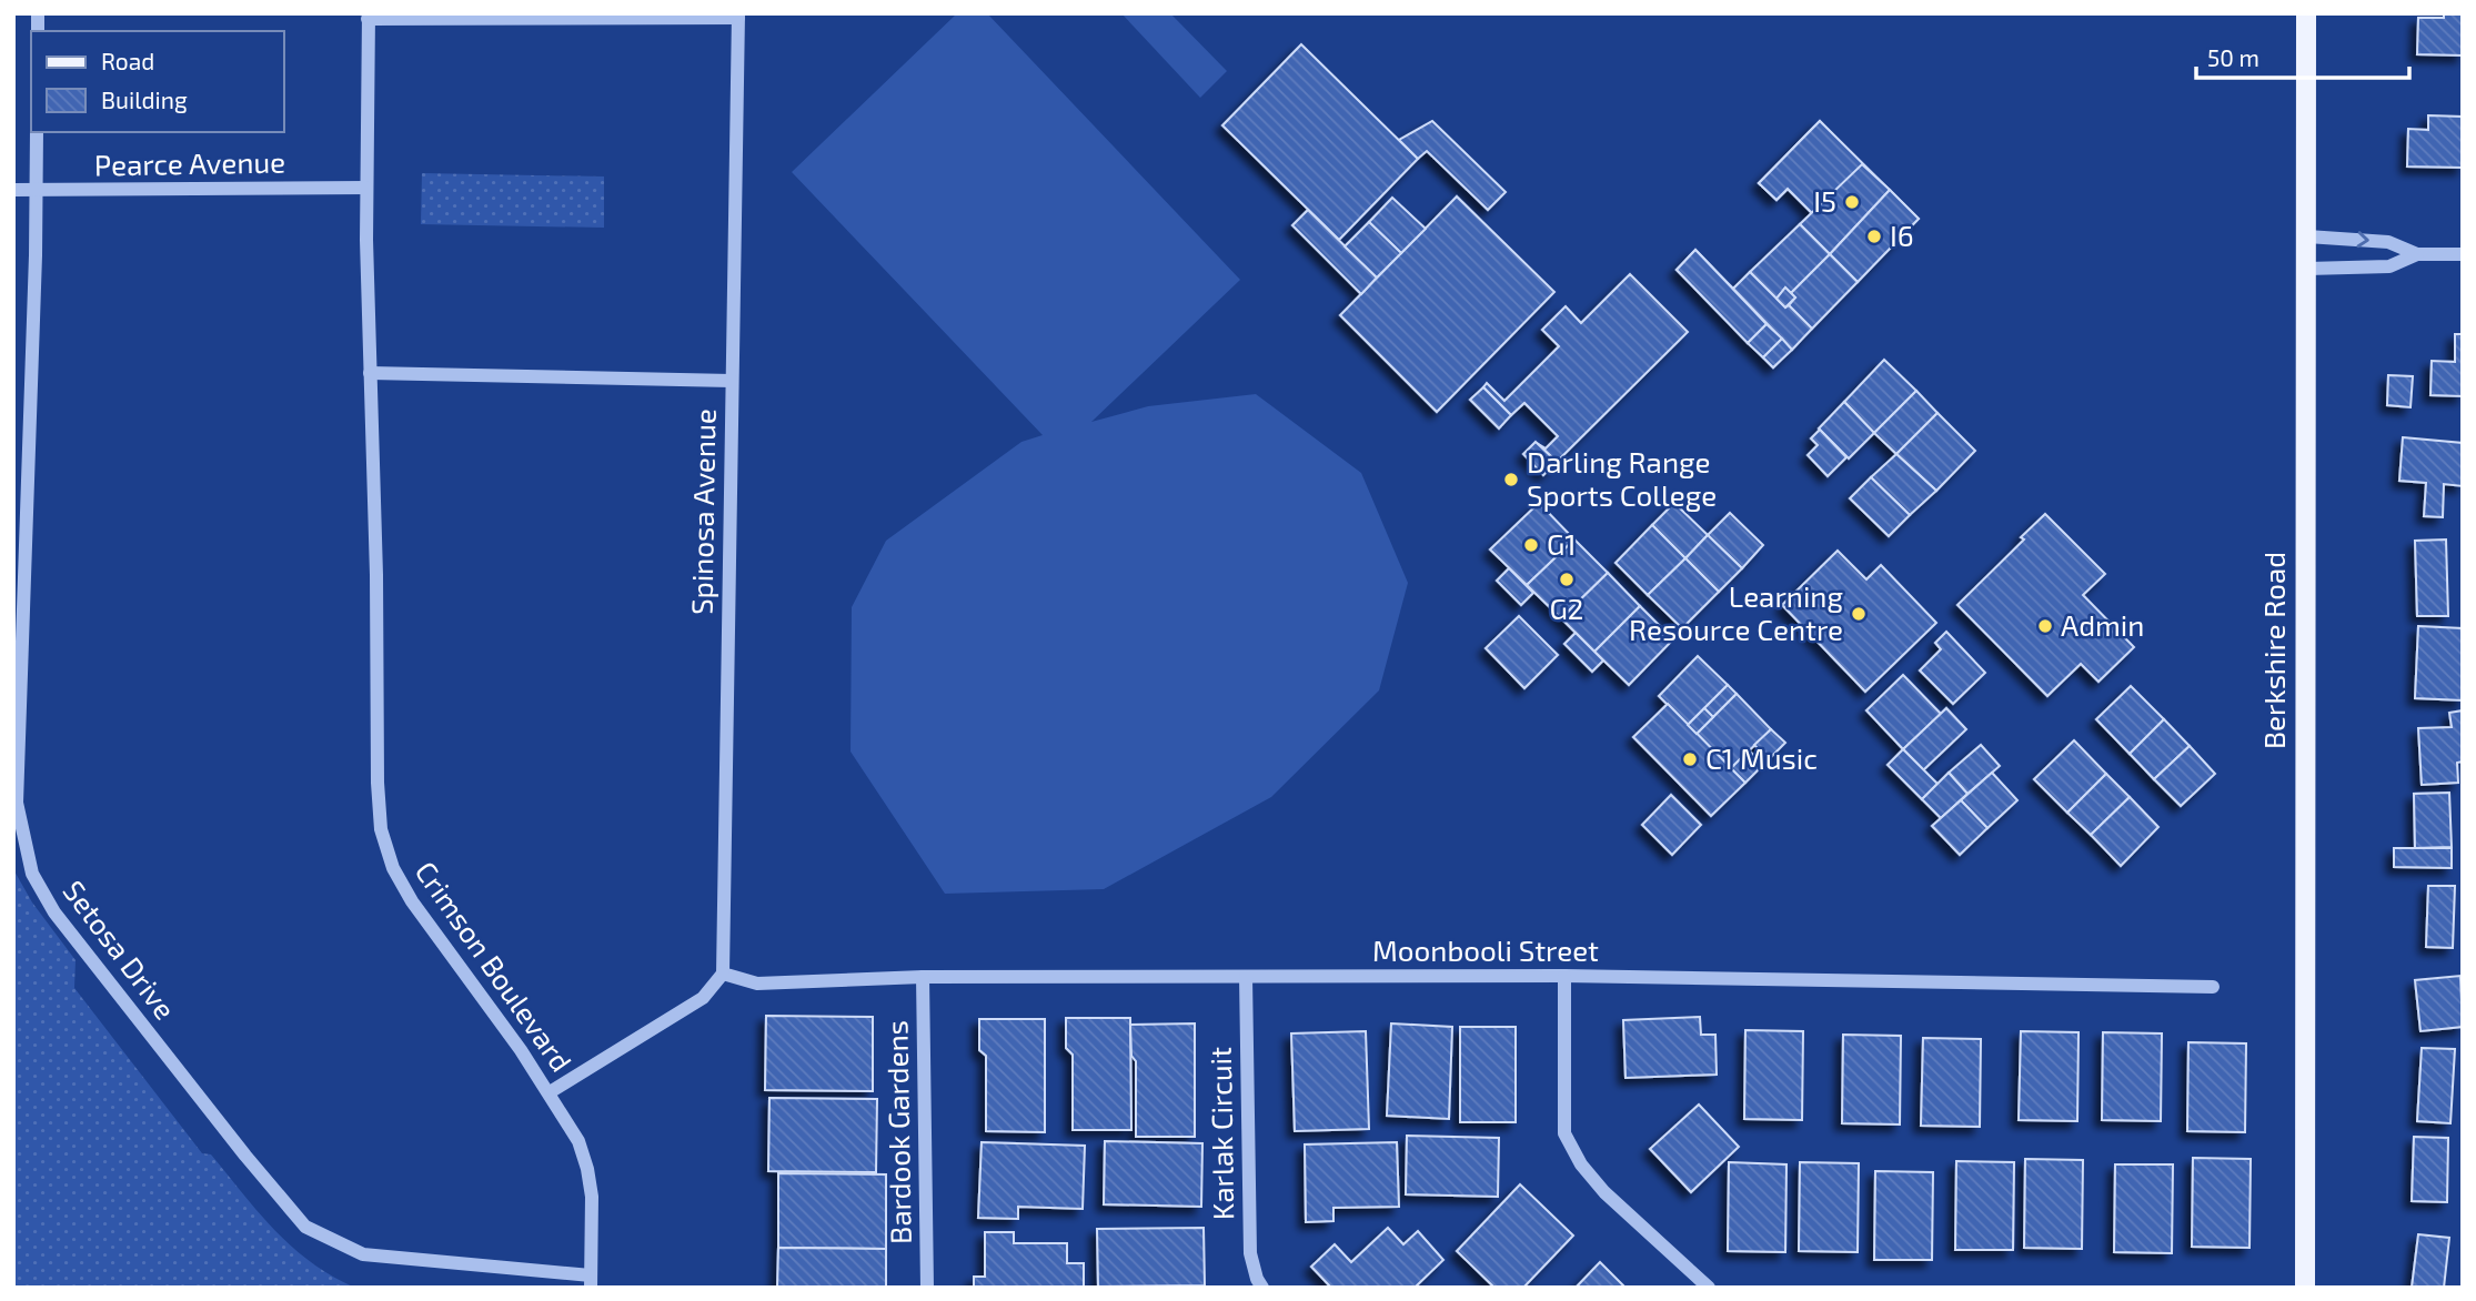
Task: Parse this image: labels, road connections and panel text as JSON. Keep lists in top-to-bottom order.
{
  "streets": {
    "main road": ["Berkshire Road"],
    "street": [
      "Pearce Avenue",
      "Spinosa Avenue",
      "Setosa Drive",
      "Moonbooli Street",
      "Crimson Boulevard",
      "Bardook Gardens",
      "Karlak Circuit"
    ]
  },
  "crossings": [
    ["Pearce Avenue", "Setosa Drive"],
    ["Pearce Avenue", "Crimson Boulevard"],
    ["Spinosa Avenue", "Moonbooli Street"],
    ["Setosa Drive", "Crimson Boulevard"],
    ["Moonbooli Street", "Bardook Gardens"],
    ["Moonbooli Street", "Karlak Circuit"]
  ],
  "places": [
    "I5",
    "I6",
    "Darling Range Sports College",
    "G1",
    "G2",
    "Learning Resource Centre",
    "Admin",
    "C1 Music"
  ],
  "legend": ["Road", "Building"],
  "scale_bar": "50 m"
}
